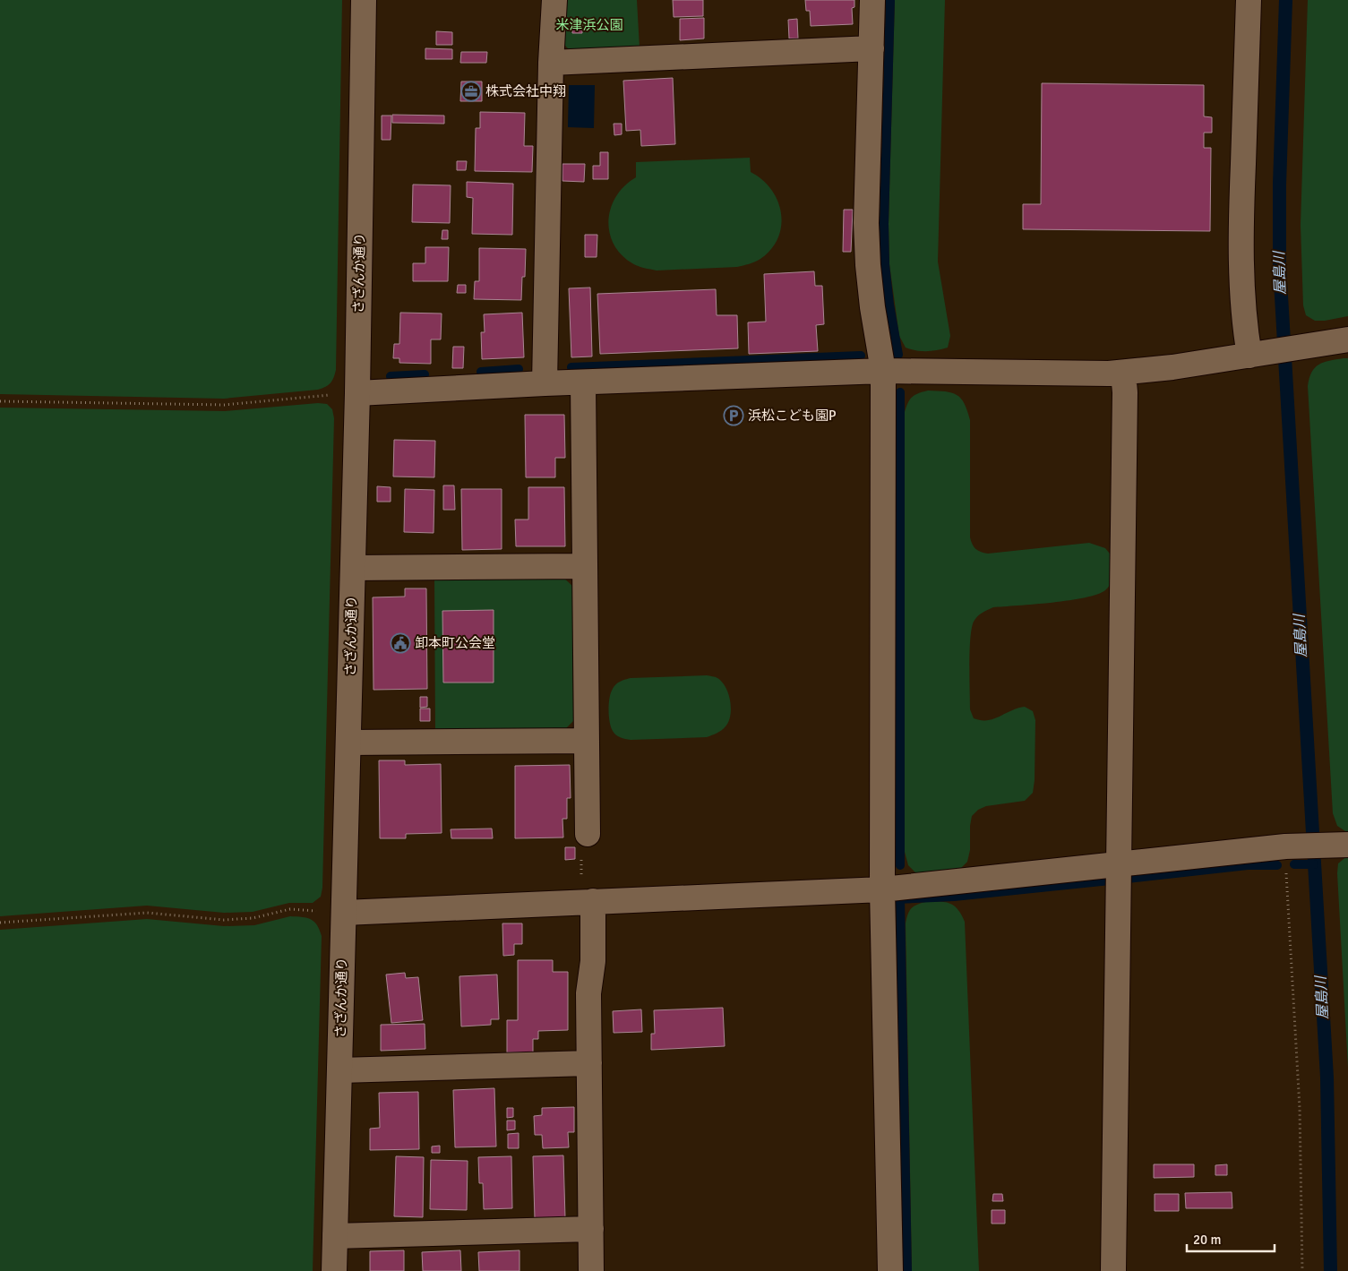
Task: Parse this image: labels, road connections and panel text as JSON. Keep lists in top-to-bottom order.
{
  "streets": {
    "street": ["さざんか通り"]
  },
  "water": ["屋島川"],
  "parks": ["米津浜公園"],
  "places": {
    "office": ["株式会社中翔"],
    "parking": ["浜松こども園P"],
    "public building": ["卸本町公会堂"]
  },
  "scale_bar": "20 m"
}
